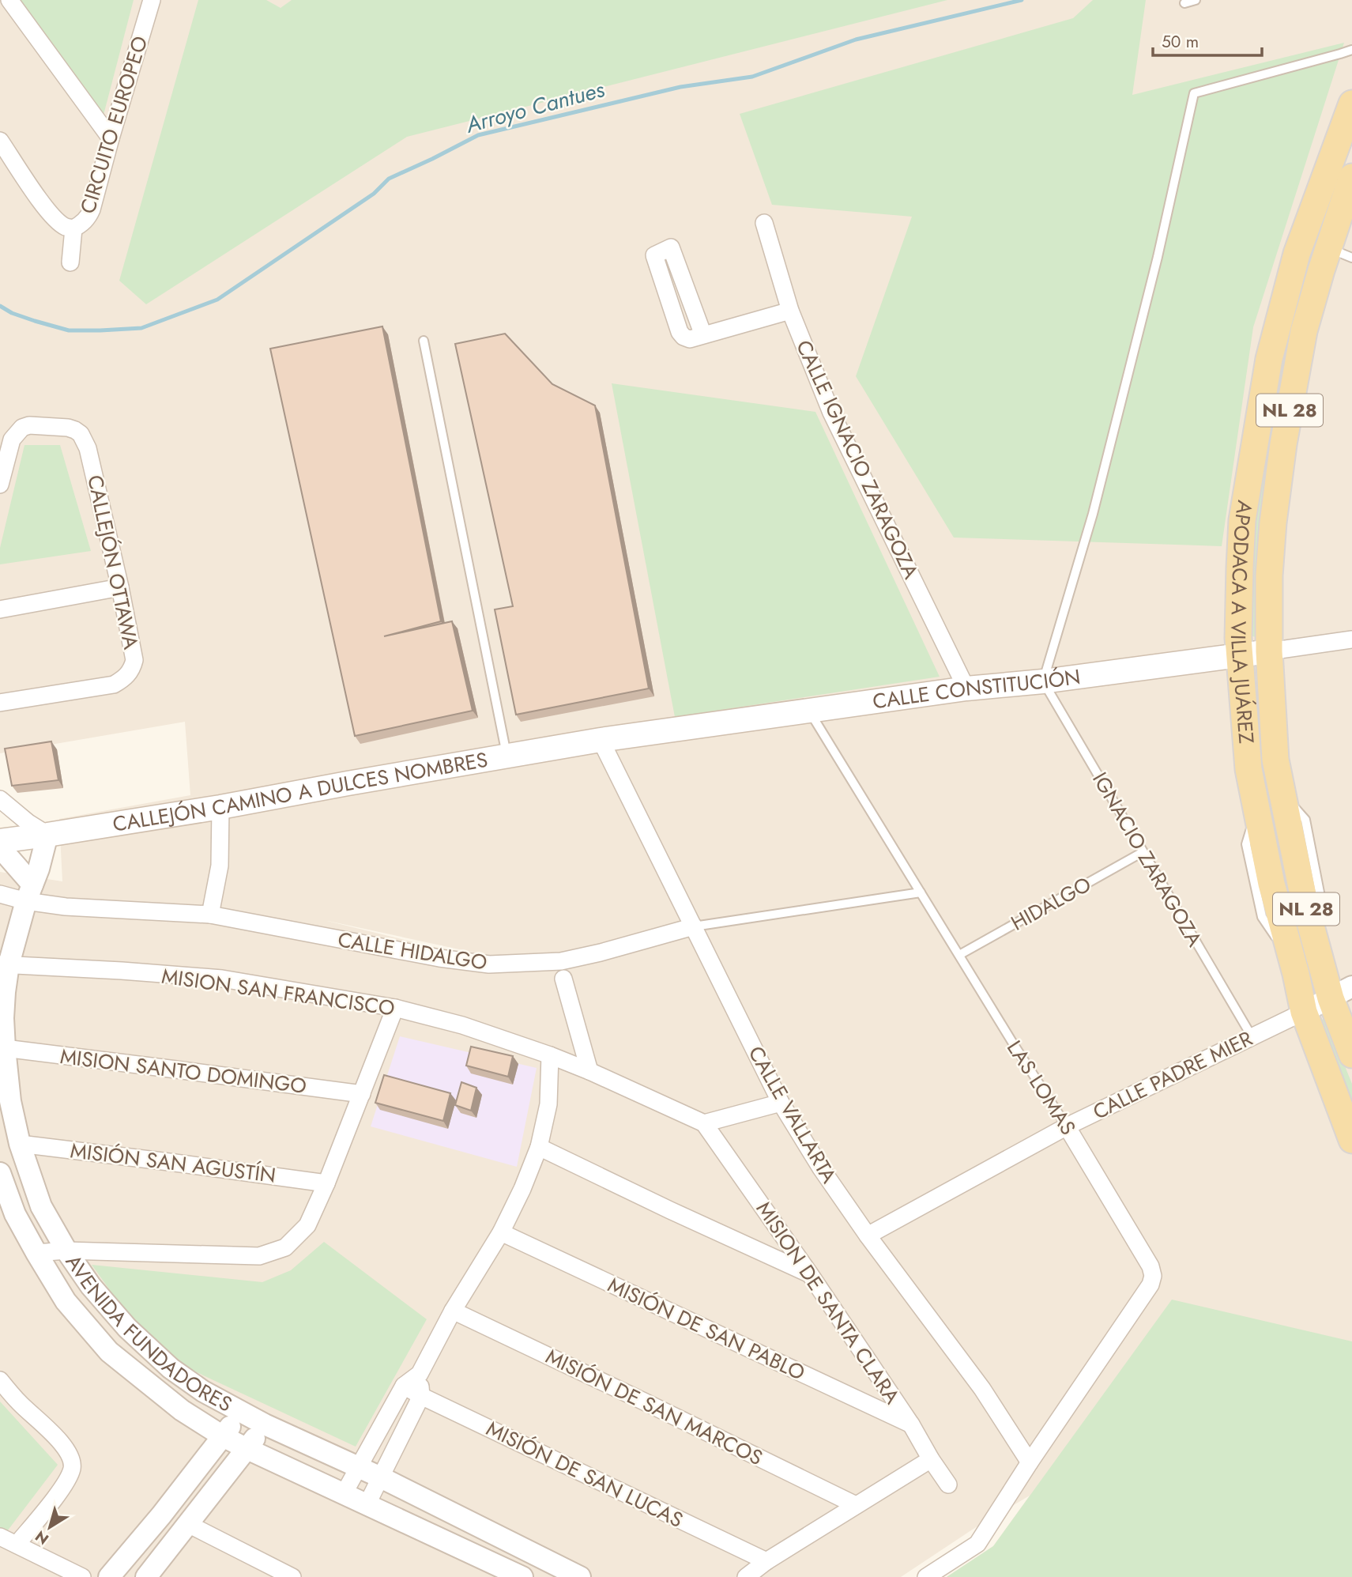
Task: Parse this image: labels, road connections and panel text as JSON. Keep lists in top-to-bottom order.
{
  "streets": {
    "main road": [
      "NL 28",
      "APODACA A VILLA JUÁREZ",
      "CALLE CONSTITUCIÓN",
      "CALLEJÓN CAMINO A DULCES NOMBRES"
    ],
    "street": [
      "CIRCUITO EUROPEO",
      "CALLE IGNACIO ZARAGOZA",
      "CALLEJÓN OTTAWA",
      "CALLE HIDALGO",
      "MISION SAN FRANCISCO",
      "MISION SANTO DOMINGO",
      "CALLE PADRE MIER",
      "LAS LOMAS",
      "CALLE VALLARTA",
      "MISIÓN SAN AGUSTÍN",
      "MISION DE SANTA CLARA",
      "MISIÓN DE SAN PABLO",
      "AVENIDA FUNDADORES",
      "MISIÓN DE SAN MARCOS",
      "MISIÓN DE SAN LUCAS"
    ],
    "lane": ["IGNACIO ZARAGOZA", "HIDALGO"]
  },
  "crossings": [
    ["CALLE IGNACIO ZARAGOZA", "CALLE CONSTITUCIÓN"],
    ["APODACA A VILLA JUÁREZ", "CALLE CONSTITUCIÓN"],
    ["APODACA A VILLA JUÁREZ", "CALLE PADRE MIER"],
    ["CALLE CONSTITUCIÓN", "CALLEJÓN CAMINO A DULCES NOMBRES"],
    ["CALLE CONSTITUCIÓN", "IGNACIO ZARAGOZA"],
    ["CALLE CONSTITUCIÓN", "LAS LOMAS"],
    ["CALLE CONSTITUCIÓN", "CALLE VALLARTA"],
    ["CALLEJÓN CAMINO A DULCES NOMBRES", "CALLE VALLARTA"],
    ["CALLEJÓN CAMINO A DULCES NOMBRES", "AVENIDA FUNDADORES"],
    ["IGNACIO ZARAGOZA", "HIDALGO"],
    ["IGNACIO ZARAGOZA", "CALLE PADRE MIER"],
    ["HIDALGO", "LAS LOMAS"],
    ["CALLE HIDALGO", "LAS LOMAS"],
    ["CALLE HIDALGO", "CALLE VALLARTA"],
    ["CALLE HIDALGO", "AVENIDA FUNDADORES"],
    ["MISION SAN FRANCISCO", "MISION DE SANTA CLARA"],
    ["MISION SAN FRANCISCO", "AVENIDA FUNDADORES"],
    ["MISION SANTO DOMINGO", "AVENIDA FUNDADORES"],
    ["CALLE PADRE MIER", "LAS LOMAS"],
    ["CALLE PADRE MIER", "CALLE VALLARTA"],
    ["LAS LOMAS", "CALLE VALLARTA"],
    ["MISIÓN SAN AGUSTÍN", "AVENIDA FUNDADORES"],
    ["MISION DE SANTA CLARA", "MISIÓN DE SAN PABLO"]
  ],
  "water": ["Arroyo Cantues"],
  "scale_bar": "50 m",
  "north": "bottom left"
}
